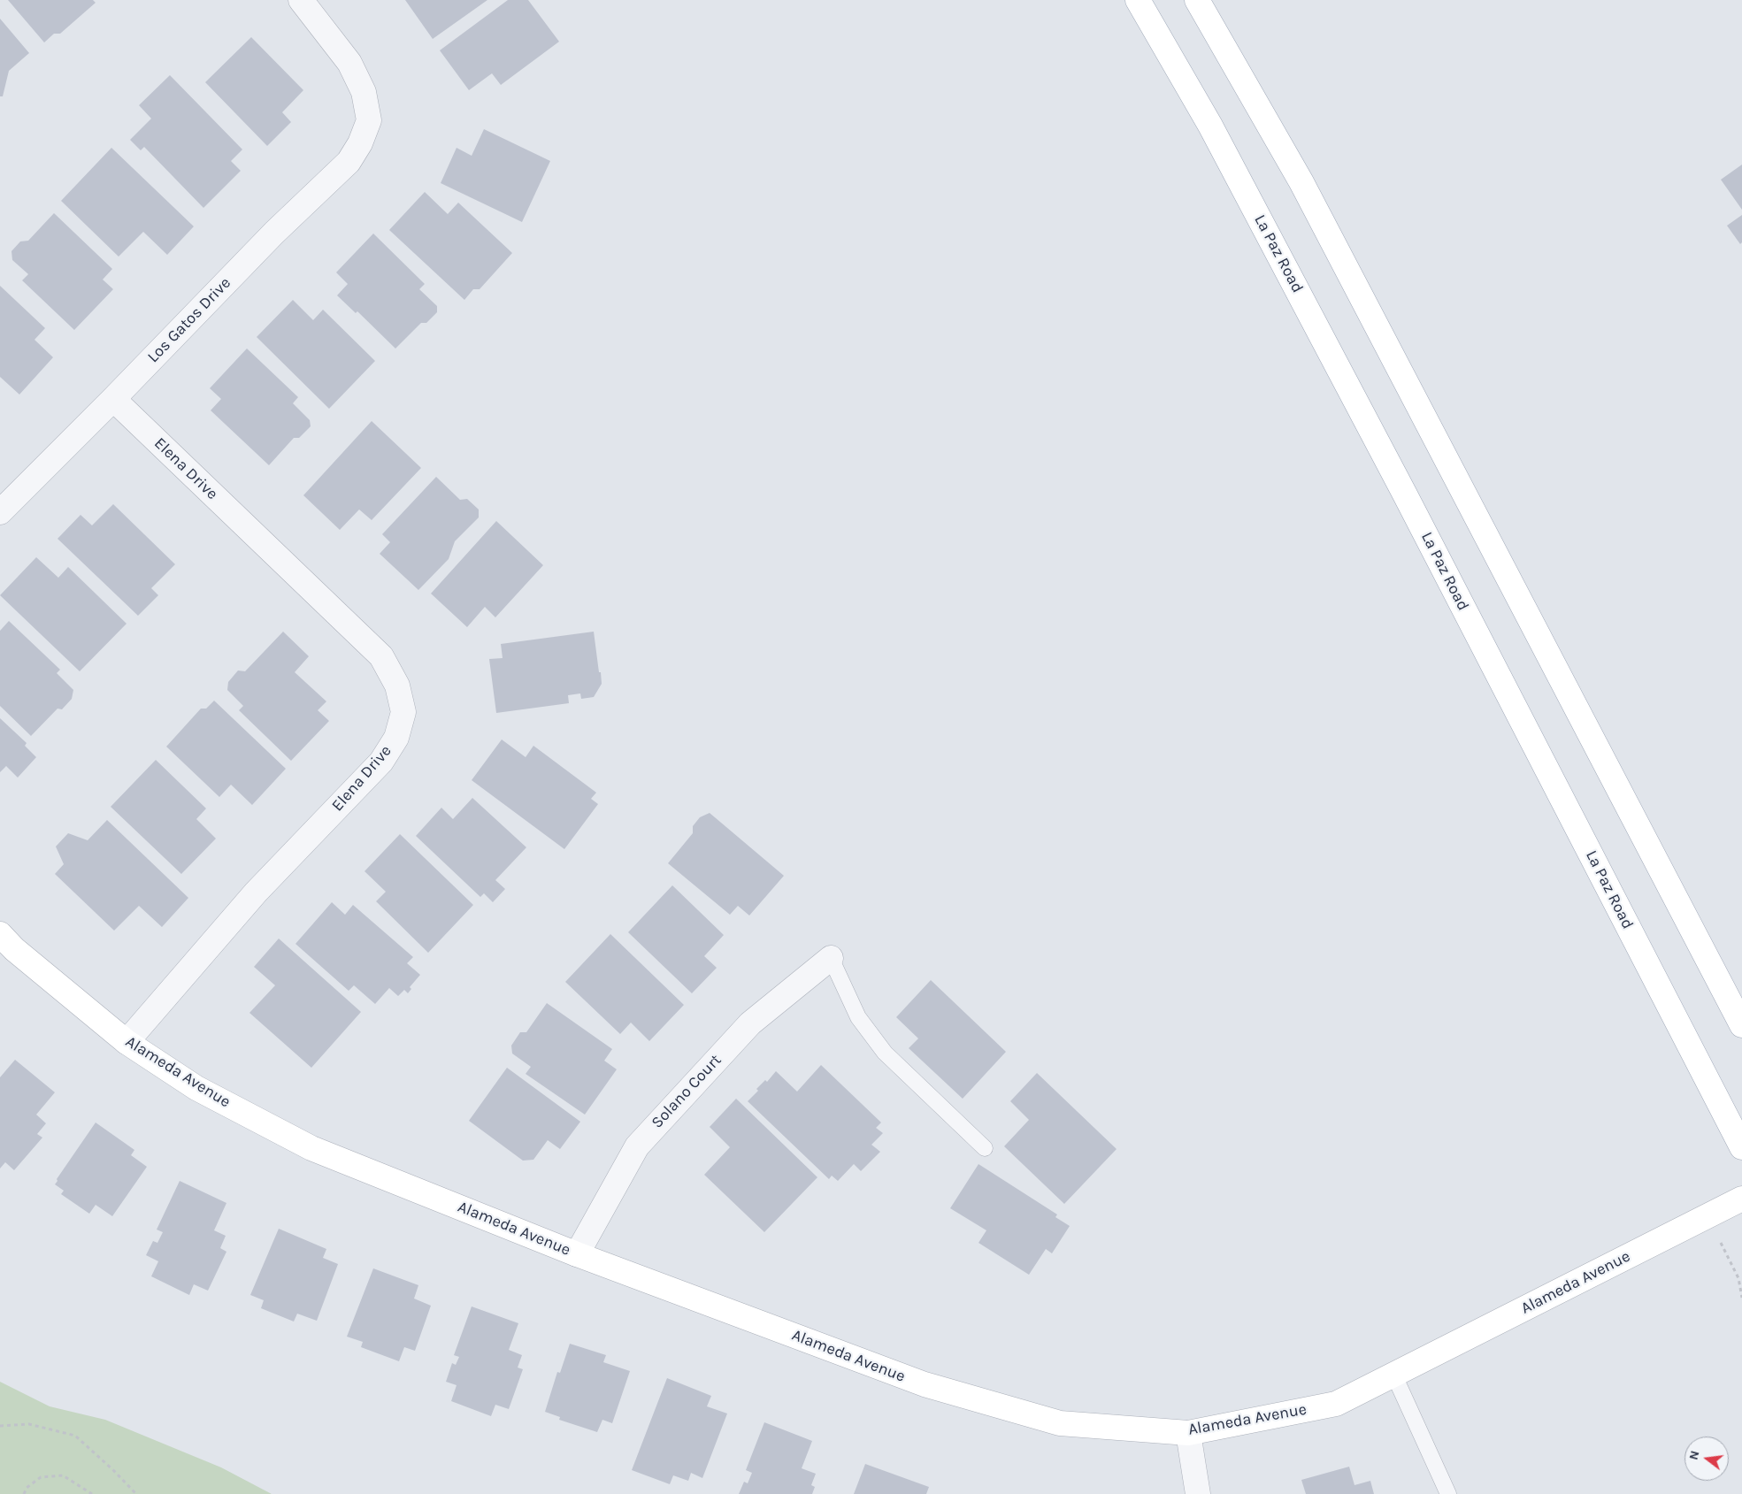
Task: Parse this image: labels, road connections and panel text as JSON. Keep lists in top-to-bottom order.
{
  "streets": {
    "main road": ["La Paz Road", "Alameda Avenue"],
    "street": ["Los Gatos Drive", "Elena Drive", "Solano Court"]
  },
  "crossings": [
    ["Los Gatos Drive", "Elena Drive"],
    ["Elena Drive", "Alameda Avenue"],
    ["Alameda Avenue", "Solano Court"]
  ],
  "north": "left"
}
